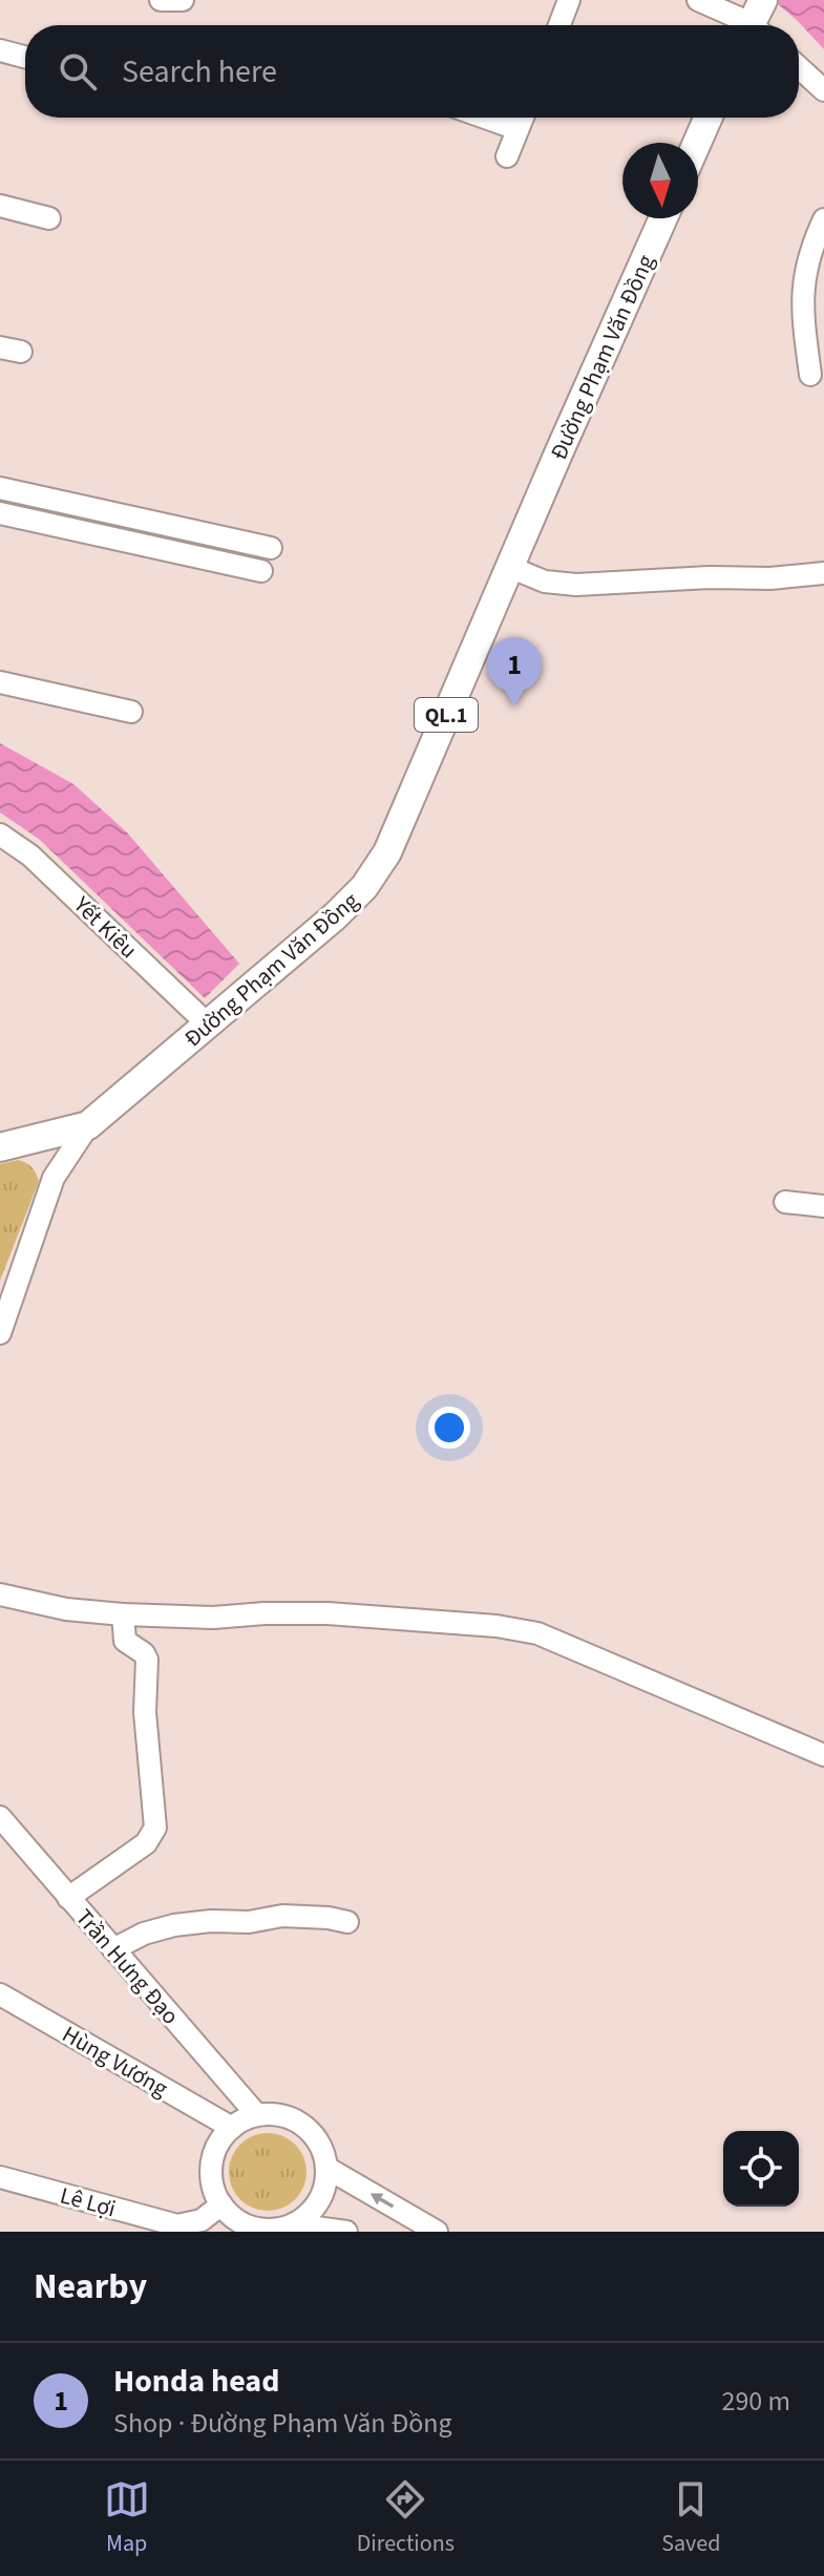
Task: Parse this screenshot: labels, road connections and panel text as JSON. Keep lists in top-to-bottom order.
{
  "streets": {
    "main road": ["Đường Phạm Văn Đồng", "QL.1"],
    "street": [
      "Yết Kiêu",
      "Trần Hưng Đạo",
      "Hùng Vương",
      "Lê Lợi"
    ]
  },
  "crossings": [
    ["Đường Phạm Văn Đồng", "QL.1"],
    ["Đường Phạm Văn Đồng", "Yết Kiêu"],
    ["Trần Hưng Đạo", "Hùng Vương"],
    ["Trần Hưng Đạo", "Lê Lợi"],
    ["Hùng Vương", "Lê Lợi"]
  ],
  "north": "bottom",
  "page": {
    "search": "Search here",
    "pins": "1",
    "heading": "Nearby",
    "list": [
      {
        "mark": "1",
        "name": "Honda head",
        "note": "Shop · Đường Phạm Văn Đồng",
        "value": "290 m"
      }
    ],
    "nav": ["Map", "Directions", "Saved"]
  }
}
